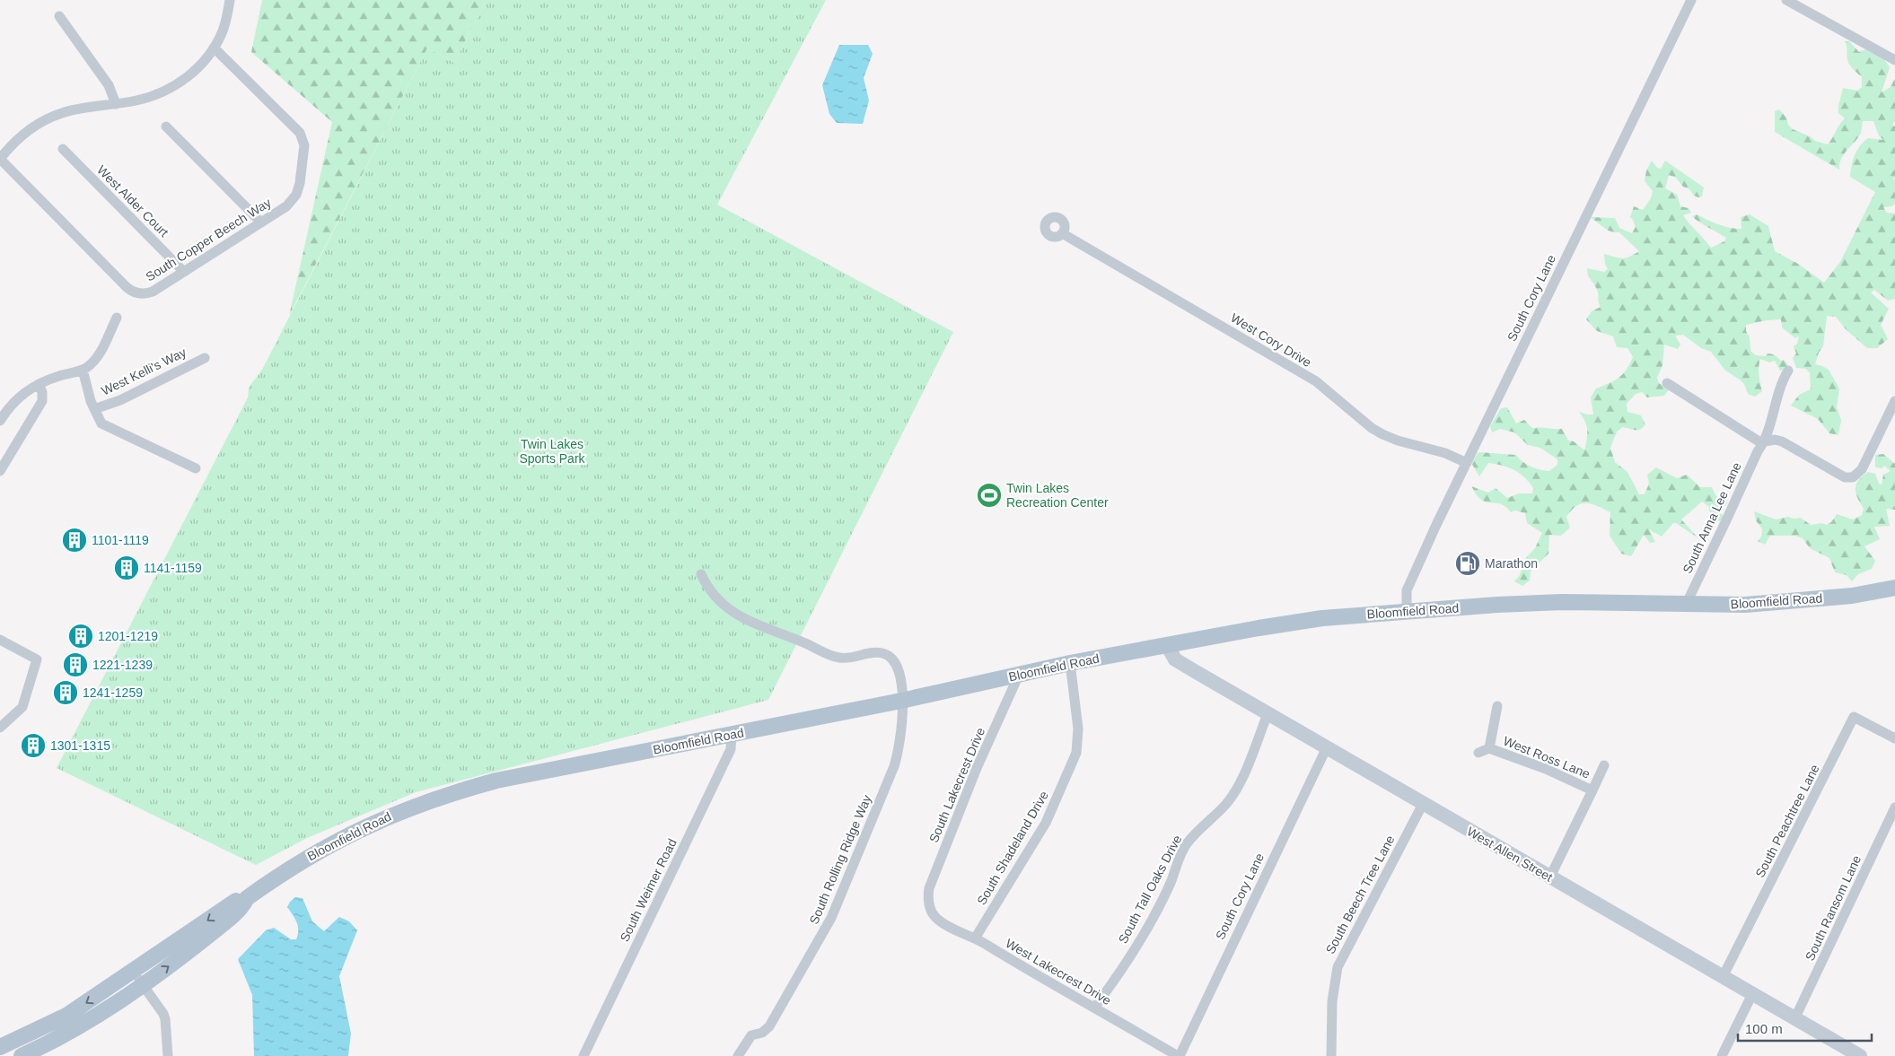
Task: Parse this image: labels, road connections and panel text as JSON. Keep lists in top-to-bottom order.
{
  "streets": {
    "main road": ["Bloomfield Road"],
    "street": [
      "West Alder Court",
      "South Copper Beech Way",
      "South Cory Lane",
      "West Cory Drive",
      "West Kelli's Way",
      "South Anna Lee Lane",
      "West Ross Lane",
      "South Lakecrest Drive",
      "South Peachtree Lane",
      "South Shadeland Drive",
      "West Allen Street",
      "South Rolling Ridge Way",
      "South Tall Oaks Drive",
      "South Weimer Road",
      "South Beech Tree Lane",
      "South Ransom Lane",
      "West Lakecrest Drive"
    ]
  },
  "crossings": [
    ["West Alder Court", "South Copper Beech Way"],
    ["South Cory Lane", "West Cory Drive"],
    ["South Cory Lane", "Bloomfield Road"],
    ["South Cory Lane", "West Allen Street"],
    ["South Cory Lane", "West Lakecrest Drive"],
    ["South Anna Lee Lane", "Bloomfield Road"],
    ["Bloomfield Road", "South Lakecrest Drive"],
    ["Bloomfield Road", "South Shadeland Drive"],
    ["Bloomfield Road", "West Allen Street"],
    ["Bloomfield Road", "South Rolling Ridge Way"],
    ["Bloomfield Road", "South Weimer Road"],
    ["South Lakecrest Drive", "West Lakecrest Drive"],
    ["South Peachtree Lane", "West Allen Street"],
    ["South Shadeland Drive", "West Lakecrest Drive"],
    ["West Allen Street", "South Tall Oaks Drive"],
    ["West Allen Street", "South Beech Tree Lane"],
    ["West Allen Street", "South Ransom Lane"],
    ["South Tall Oaks Drive", "West Lakecrest Drive"]
  ],
  "parks": ["Twin Lakes Sports Park"],
  "places": {
    "sports": ["Twin Lakes Recreation Center"],
    "building": [
      "1101-1119",
      "1141-1159",
      "1201-1219",
      "1221-1239",
      "1241-1259",
      "1301-1315"
    ],
    "fuel station": ["Marathon"]
  },
  "scale_bar": "100 m"
}
